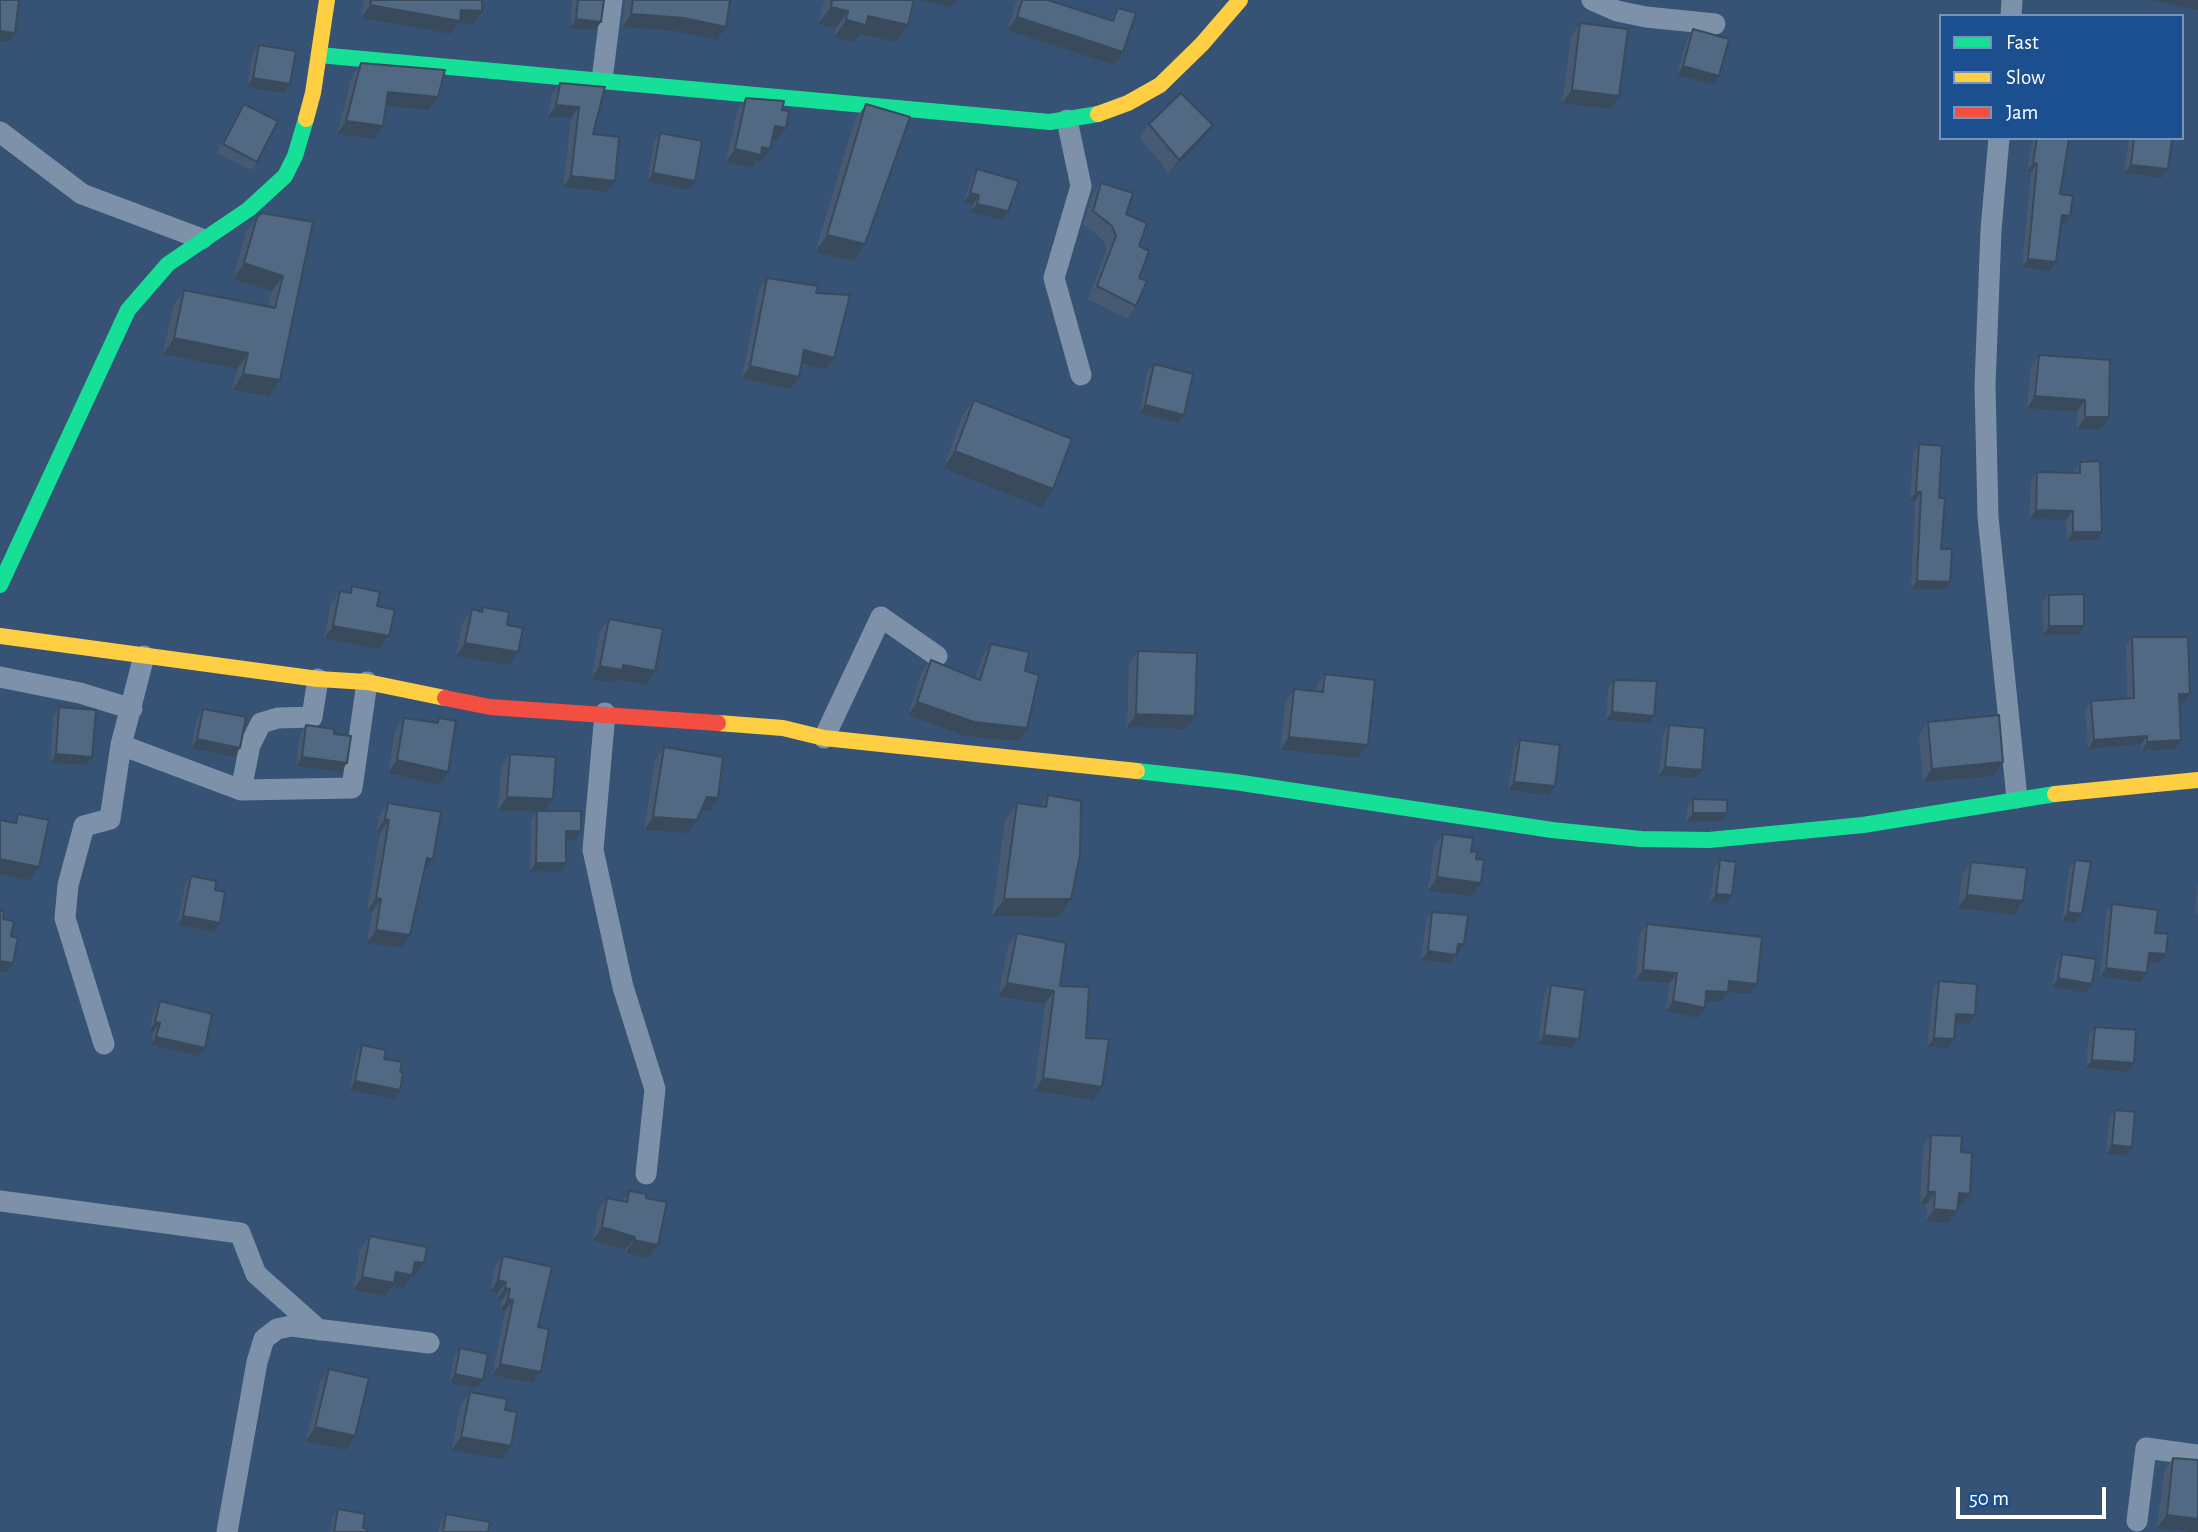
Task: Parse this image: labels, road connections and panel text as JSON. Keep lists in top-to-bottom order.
{
  "legend": ["Fast", "Slow", "Jam"],
  "scale_bar": "50 m"
}
